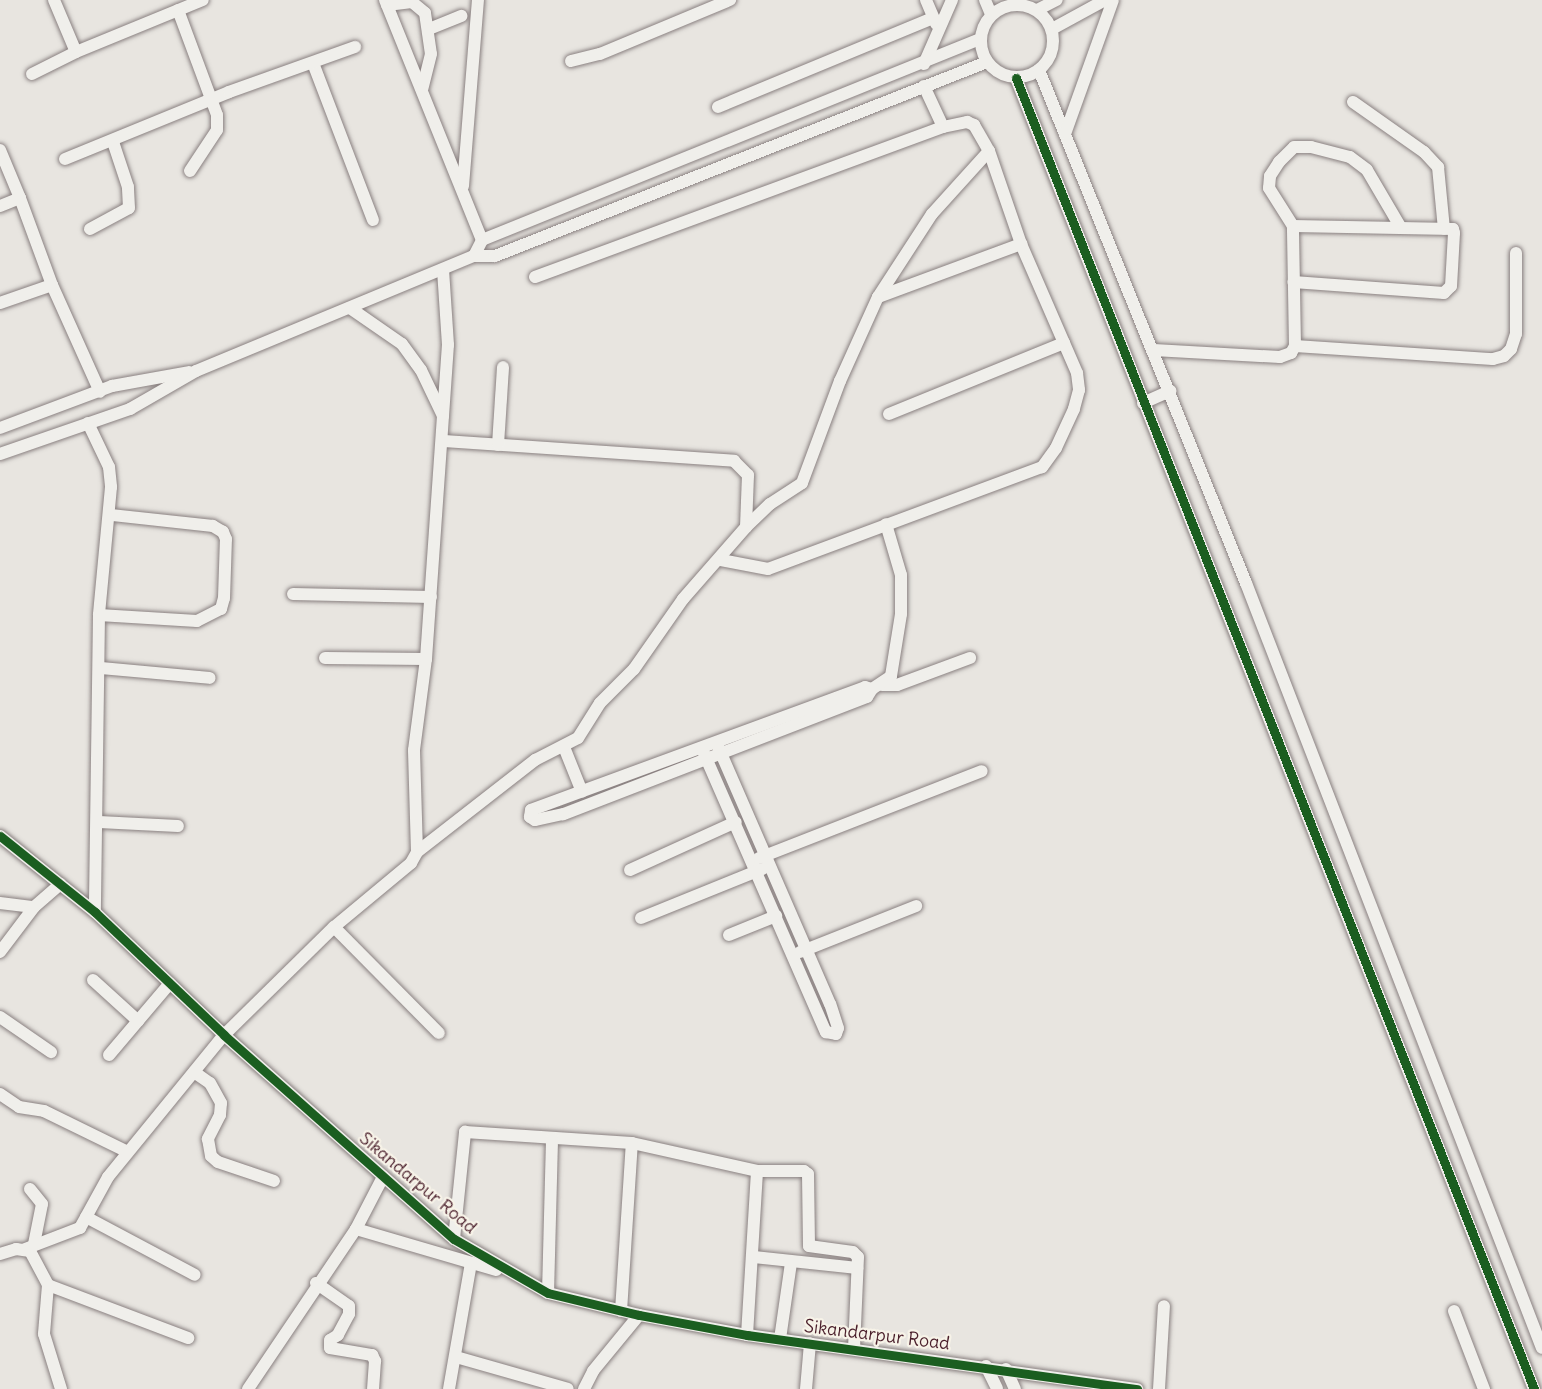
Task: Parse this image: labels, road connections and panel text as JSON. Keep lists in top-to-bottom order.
{
  "streets": {
    "street": ["Sikandarpur Road"]
  }
}
